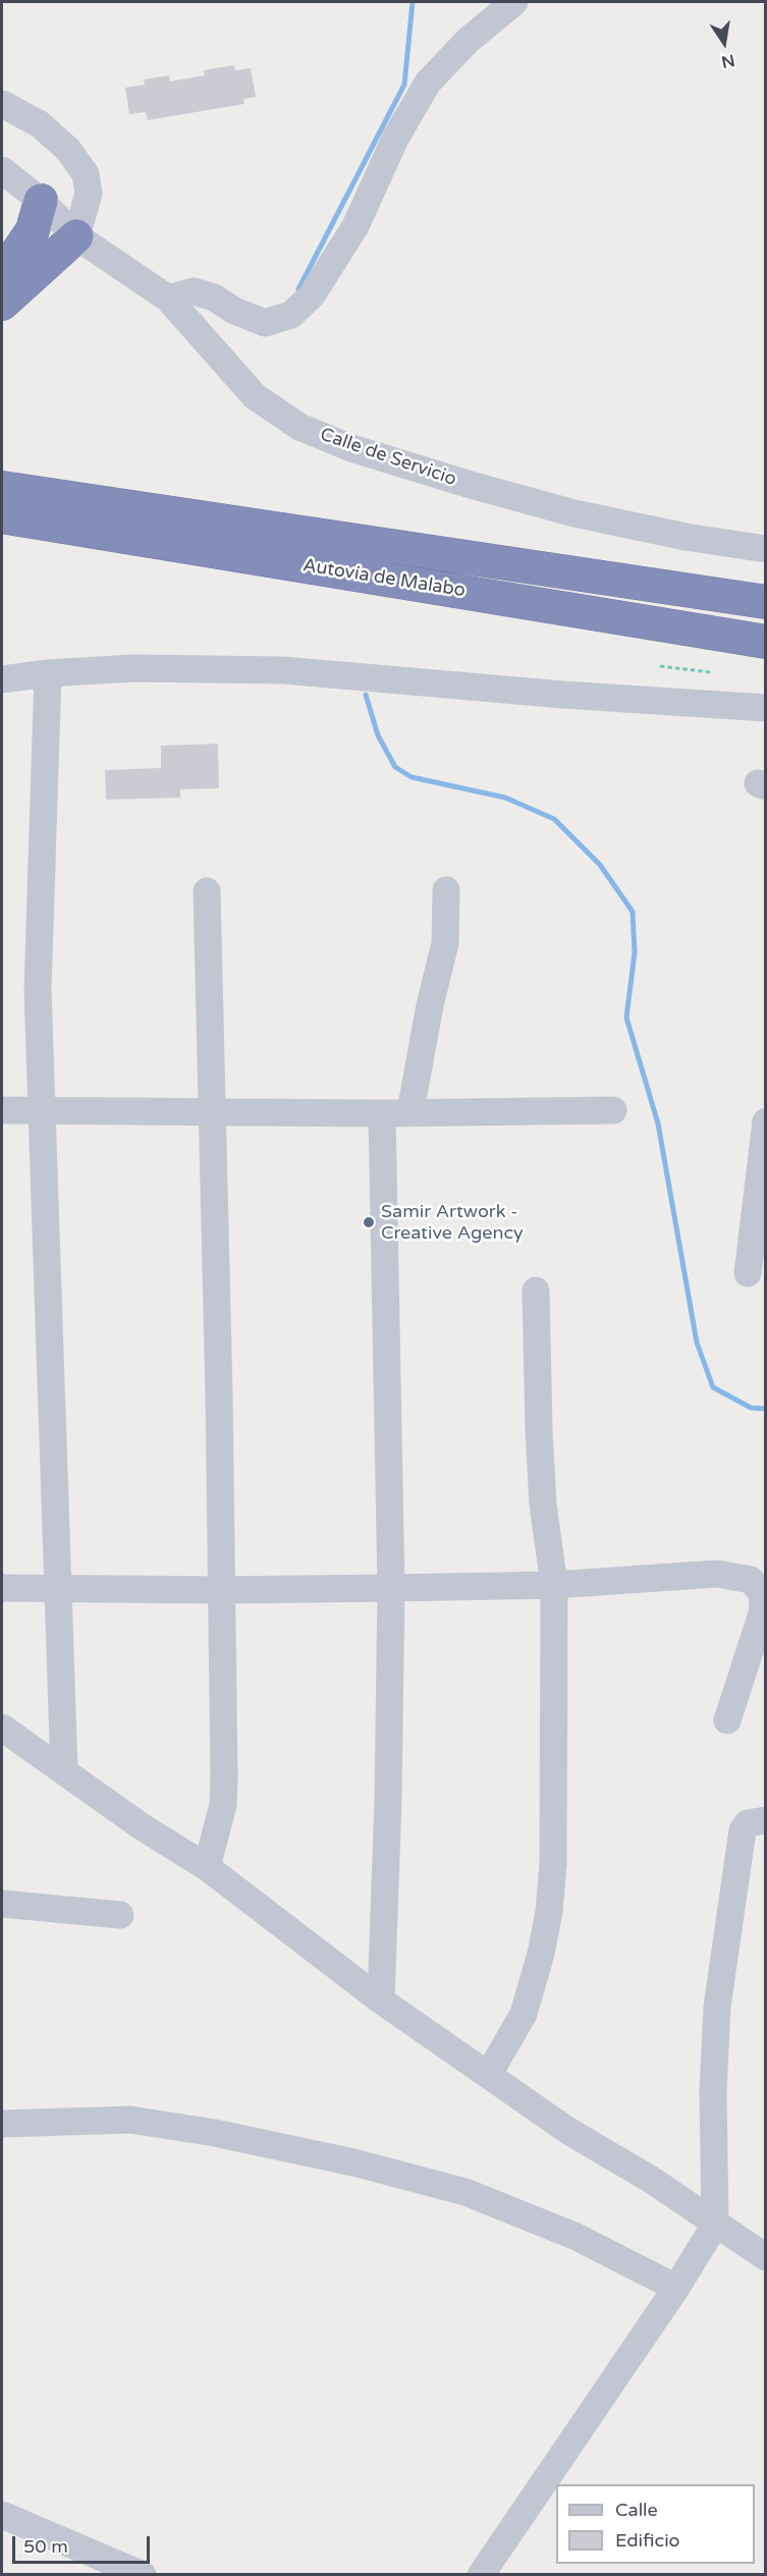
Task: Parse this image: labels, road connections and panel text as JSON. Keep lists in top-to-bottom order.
{
  "streets": {
    "highway": ["Autovía de Malabo"],
    "street": ["Calle de Servicio"]
  },
  "places": ["Samir Artwork - Creative Agency"],
  "legend": ["Calle", "Edificio"],
  "scale_bar": "50 m",
  "north": "bottom"
}
